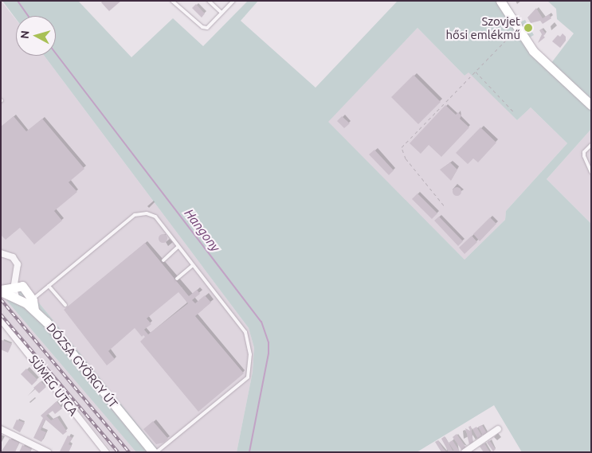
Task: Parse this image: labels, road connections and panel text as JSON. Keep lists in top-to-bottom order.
{
  "streets": {
    "main road": ["DÓZSA GYÖRGY ÚT"],
    "street": ["SÜMEG UTCA"]
  },
  "water": ["Hangony"],
  "places": ["Szovjet hősi emlékmű"],
  "north": "left"
}
